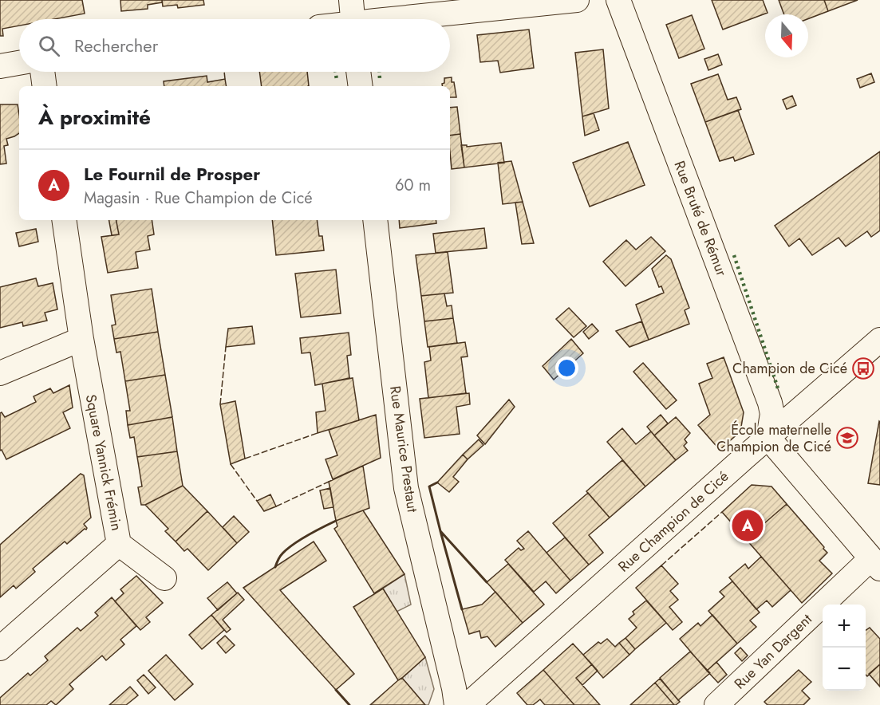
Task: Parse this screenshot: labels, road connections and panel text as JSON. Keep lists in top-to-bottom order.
{
  "streets": {
    "street": [
      "Rue Bruté de Rémur",
      "Rue Maurice Prestaut",
      "Square Yannick Frémin",
      "Rue Champion de Cicé",
      "Rue Yan Dargent"
    ]
  },
  "crossings": [
    ["Rue Bruté de Rémur", "Rue Champion de Cicé"]
  ],
  "places": {
    "bus stop": ["Champion de Cicé"],
    "school or university": ["École maternelle Champion de Cicé"]
  },
  "north": "bottom",
  "page": {
    "search": "Rechercher",
    "heading": "À proximité",
    "list": [
      {
        "mark": "A",
        "name": "Le Fournil de Prosper",
        "note": "Magasin · Rue Champion de Cicé",
        "value": "60 m"
      }
    ],
    "pins": "A",
    "map_buttons": ["+", "−"]
  }
}
